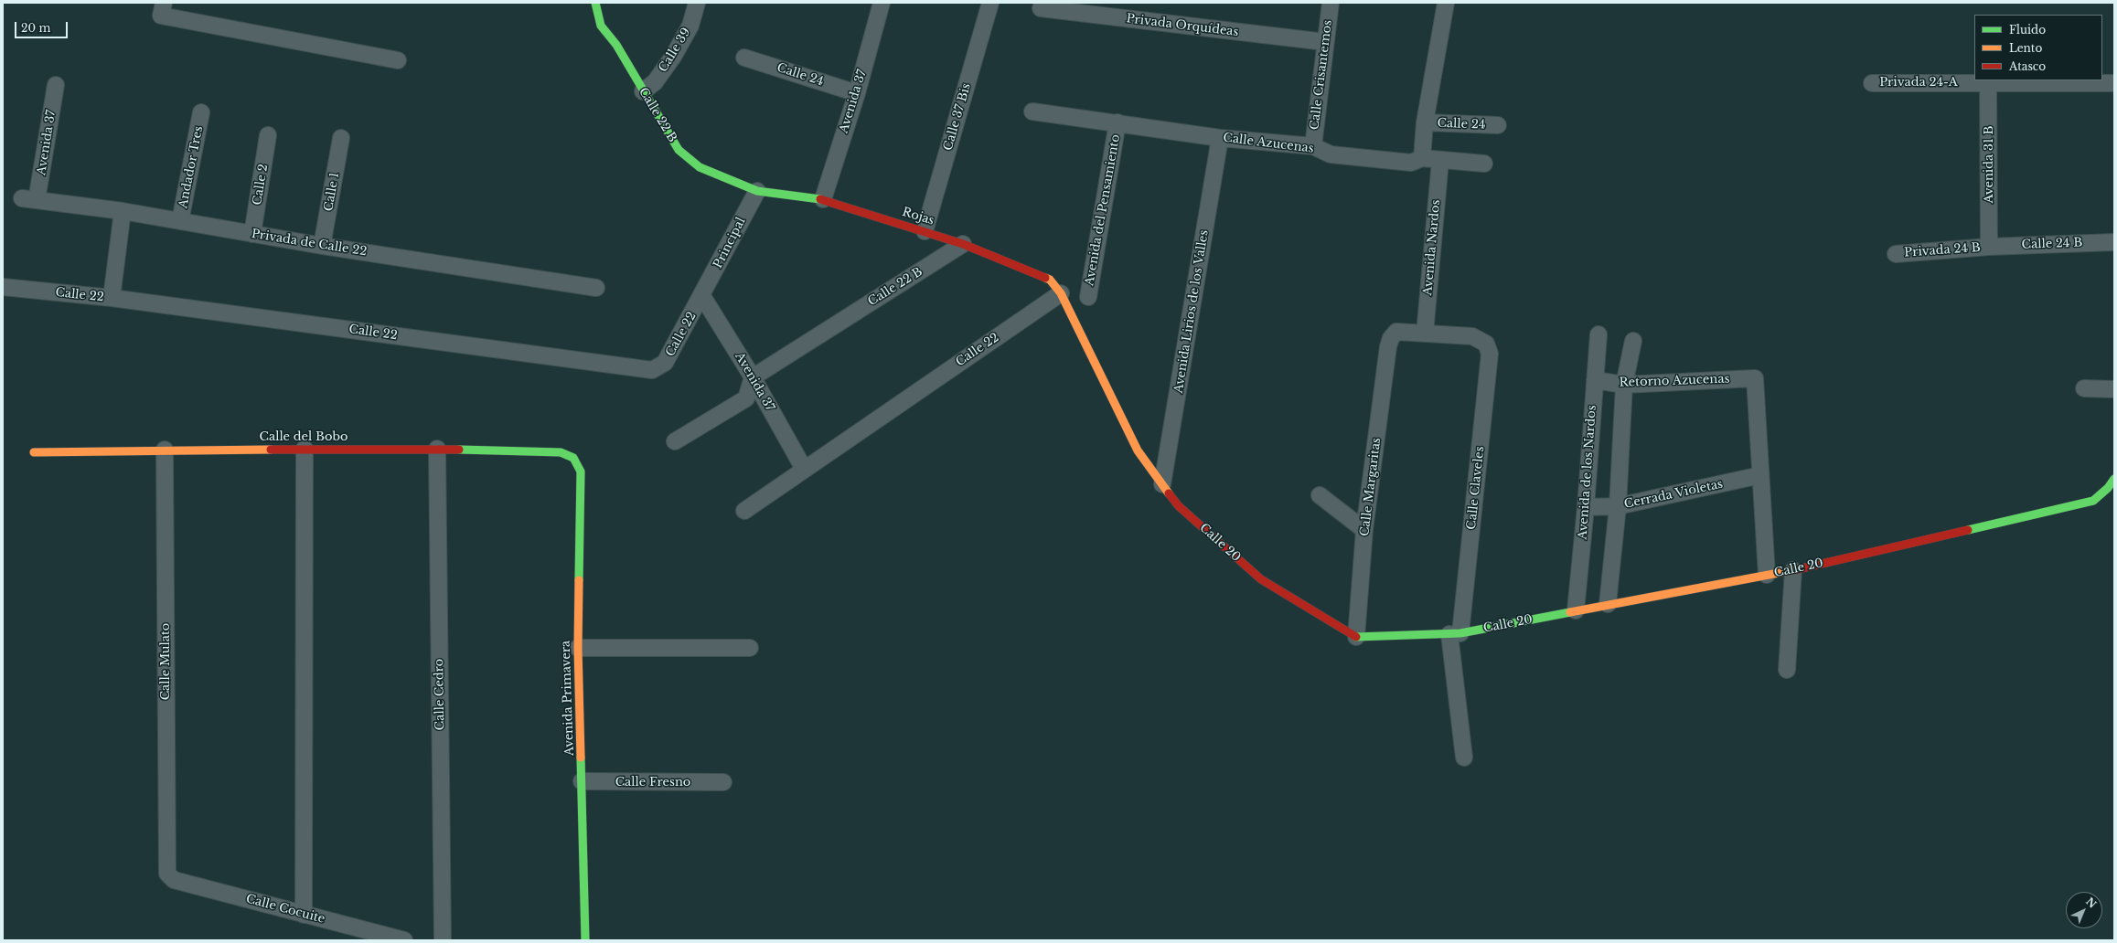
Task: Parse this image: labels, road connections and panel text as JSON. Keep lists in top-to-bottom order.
{
  "streets": {
    "street": [
      "Privada Orquídeas",
      "Calle 39",
      "Calle 24",
      "Calle Crisantemos",
      "Privada 24-A",
      "Avenida 37",
      "Calle 22 B",
      "Calle 37 Bis",
      "Calle Azucenas",
      "Avenida 31 B",
      "Andador Tres",
      "Calle 2",
      "Calle 1",
      "Avenida del Pensamiento",
      "Rojas",
      "Privada de Calle 22",
      "Principal",
      "Calle 24 B",
      "Avenida Nardos",
      "Privada 24 B",
      "Calle 22",
      "Avenida Lirios de los Valles",
      "Retorno Azucenas",
      "Calle del Bobo",
      "Avenida de los Nardos",
      "Calle Margaritas",
      "Calle Claveles",
      "Cerrada Violetas",
      "Calle 20",
      "Calle Mulato",
      "Calle Cedro",
      "Avenida Primavera",
      "Calle Fresno",
      "Calle Cocuite"
    ]
  },
  "crossings": [
    ["Privada Orquídeas", "Calle Crisantemos"],
    ["Calle 39", "Calle 22 B"],
    ["Calle 24", "Avenida 37"],
    ["Calle Crisantemos", "Calle Azucenas"],
    ["Privada 24-A", "Avenida 31 B"],
    ["Avenida 37", "Calle 22 B"],
    ["Avenida 37", "Rojas"],
    ["Avenida 37", "Privada de Calle 22"],
    ["Avenida 37", "Principal"],
    ["Avenida 37", "Calle 22"],
    ["Calle 22 B", "Rojas"],
    ["Calle 22 B", "Principal"],
    ["Calle 37 Bis", "Rojas"],
    ["Calle Azucenas", "Avenida del Pensamiento"],
    ["Calle Azucenas", "Avenida Nardos"],
    ["Calle Azucenas", "Avenida Lirios de los Valles"],
    ["Avenida 31 B", "Calle 24 B"],
    ["Avenida 31 B", "Privada 24 B"],
    ["Andador Tres", "Privada de Calle 22"],
    ["Calle 2", "Privada de Calle 22"],
    ["Calle 1", "Privada de Calle 22"],
    ["Rojas", "Principal"],
    ["Rojas", "Calle 22"],
    ["Rojas", "Calle 20"],
    ["Principal", "Calle 22"],
    ["Calle 24 B", "Privada 24 B"],
    ["Avenida Nardos", "Calle Margaritas"],
    ["Avenida Nardos", "Calle Claveles"],
    ["Calle 22", "Calle 20"],
    ["Avenida Lirios de los Valles", "Calle 20"],
    ["Retorno Azucenas", "Avenida de los Nardos"],
    ["Retorno Azucenas", "Cerrada Violetas"],
    ["Calle del Bobo", "Calle Mulato"],
    ["Calle del Bobo", "Calle Cedro"],
    ["Calle del Bobo", "Avenida Primavera"],
    ["Avenida de los Nardos", "Cerrada Violetas"],
    ["Avenida de los Nardos", "Calle 20"],
    ["Calle Margaritas", "Calle Claveles"],
    ["Calle Margaritas", "Calle 20"],
    ["Calle Claveles", "Calle 20"],
    ["Calle Mulato", "Calle Cocuite"],
    ["Avenida Primavera", "Calle Fresno"]
  ],
  "legend": ["Fluido", "Lento", "Atasco"],
  "scale_bar": "20 m",
  "north": "top right"
}
